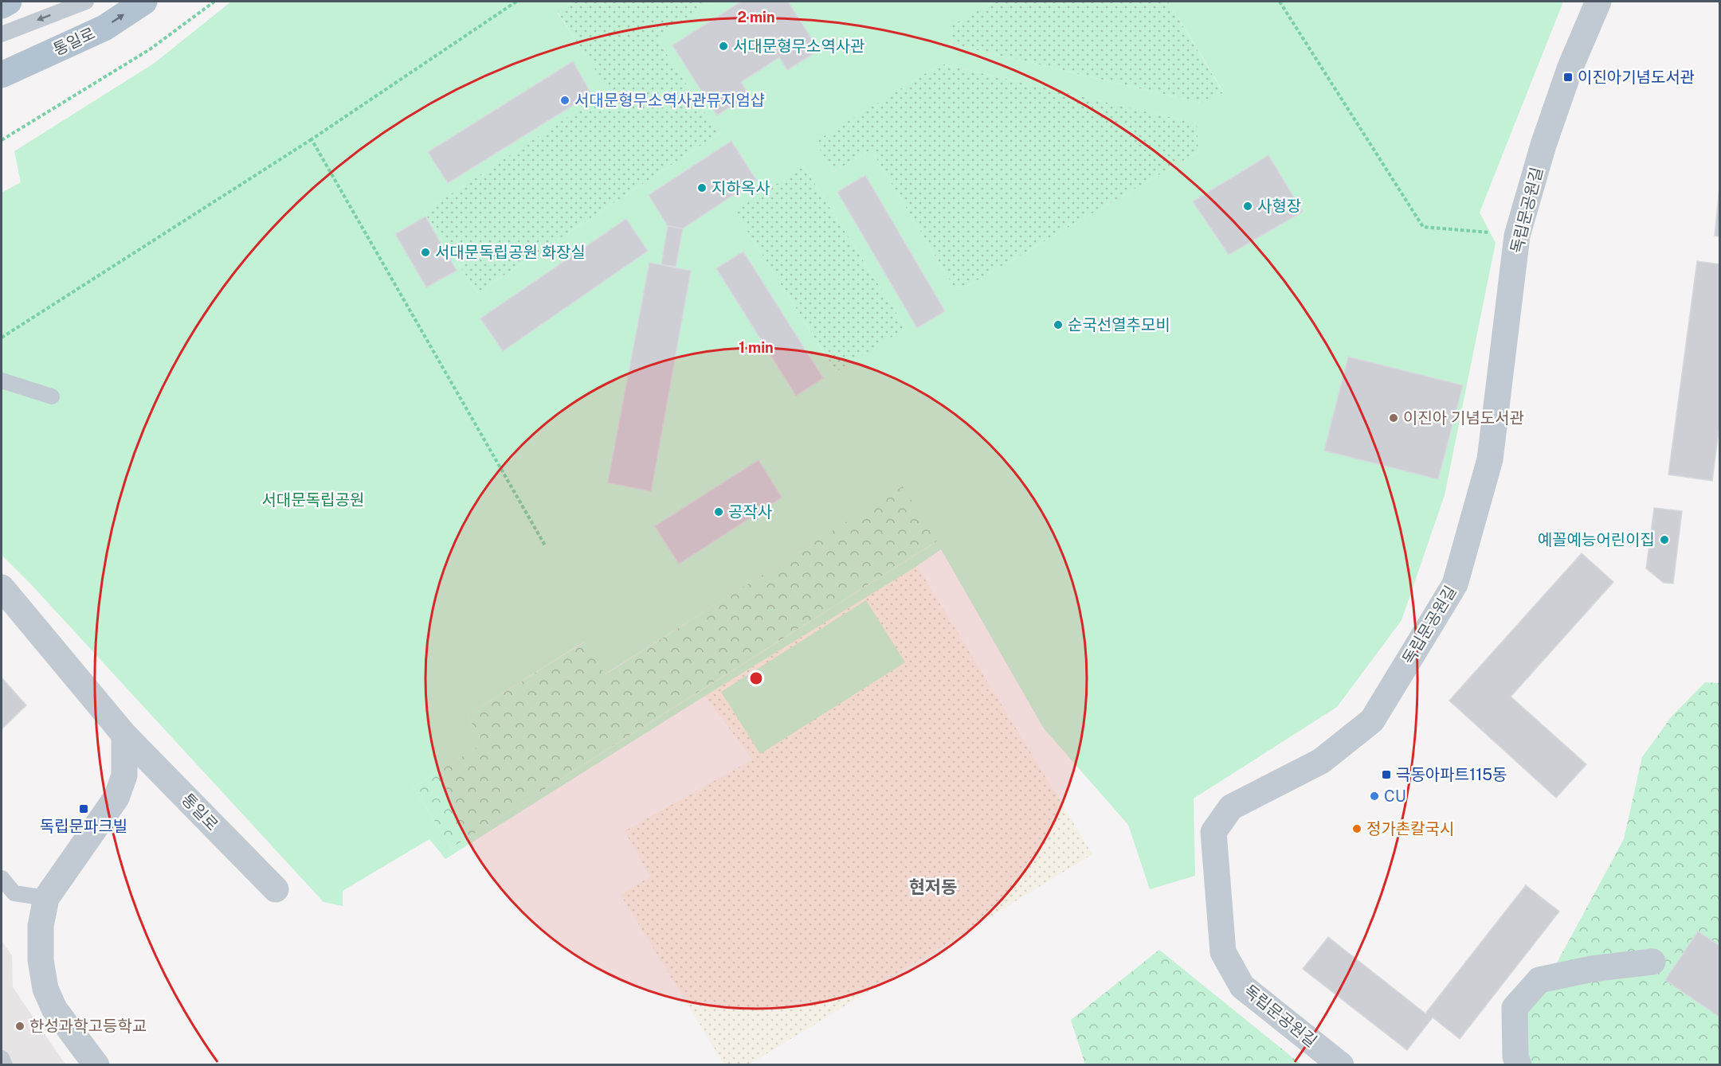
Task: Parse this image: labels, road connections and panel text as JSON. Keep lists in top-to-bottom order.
{
  "streets": {
    "main road": ["통일로"],
    "street": ["독립문공원길"]
  },
  "districts": ["현저동"],
  "parks": ["서대문독립공원"],
  "places": {
    "other": [
      "서대문형무소역사관",
      "서대문형무소역사관뮤지엄샵",
      "지하옥사",
      "사형장",
      "서대문독립공원 화장실",
      "순국선열추모비",
      "이진아 기념도서관",
      "공작사",
      "예꼴예능어린이집",
      "CU",
      "정가촌칼국시",
      "한성과학고등학교"
    ],
    "transit": ["이진아기념도서관", "극동아파트115동", "독립문파크빌"]
  },
  "rings": ["2 min", "1 min"]
}
